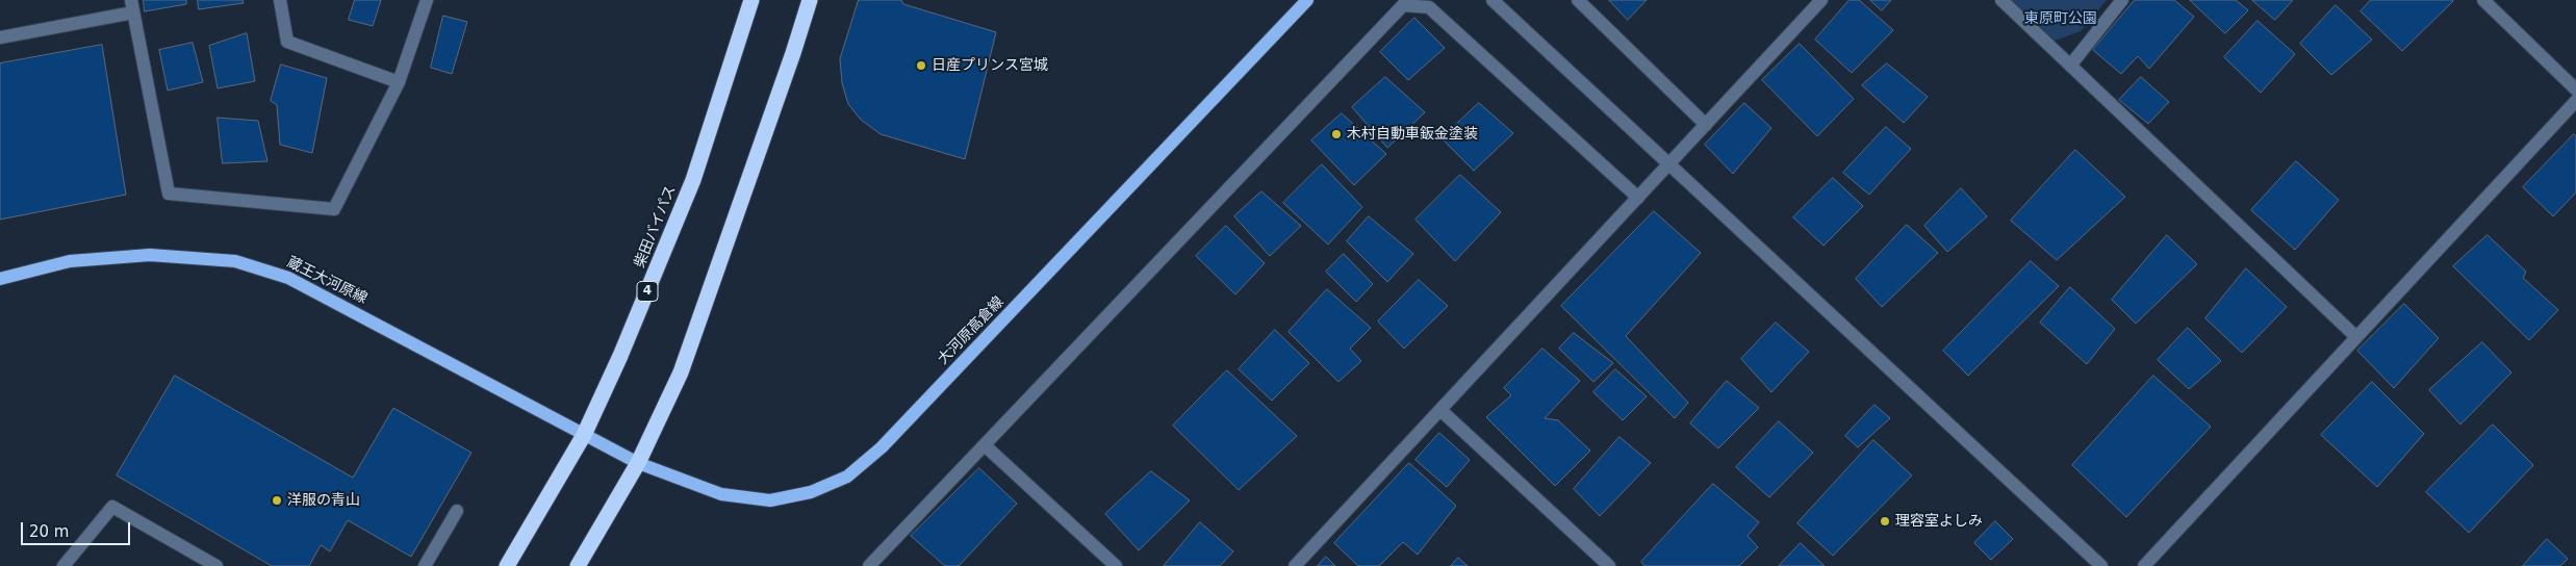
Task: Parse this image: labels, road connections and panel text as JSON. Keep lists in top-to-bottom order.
{
  "streets": {
    "highway": ["柴田バイパス", "4"],
    "main road": ["蔵王大河原線", "大河原高倉線"]
  },
  "crossings": [
    ["柴田バイパス", "蔵王大河原線"],
    ["柴田バイパス", "大河原高倉線"],
    ["蔵王大河原線", "大河原高倉線"]
  ],
  "parks": ["東原町公園"],
  "places": [
    "日産プリンス宮城",
    "木村自動車鈑金塗装",
    "洋服の青山",
    "理容室よしみ"
  ],
  "scale_bar": "20 m"
}
